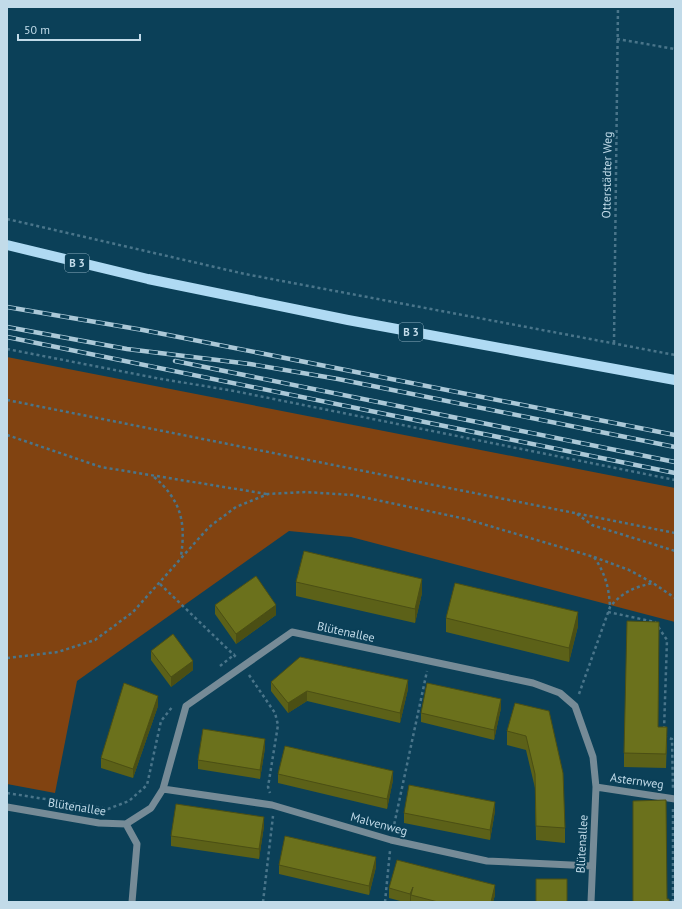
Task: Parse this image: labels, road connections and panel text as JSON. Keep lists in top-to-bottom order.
{
  "streets": {
    "main road": ["B 3"],
    "street": ["Blütenallee", "Asternweg", "Malvenweg"],
    "path": ["Otterstädter Weg"]
  },
  "crossings": [
    ["Blütenallee", "Asternweg"],
    ["Blütenallee", "Malvenweg"]
  ],
  "scale_bar": "50 m"
}
